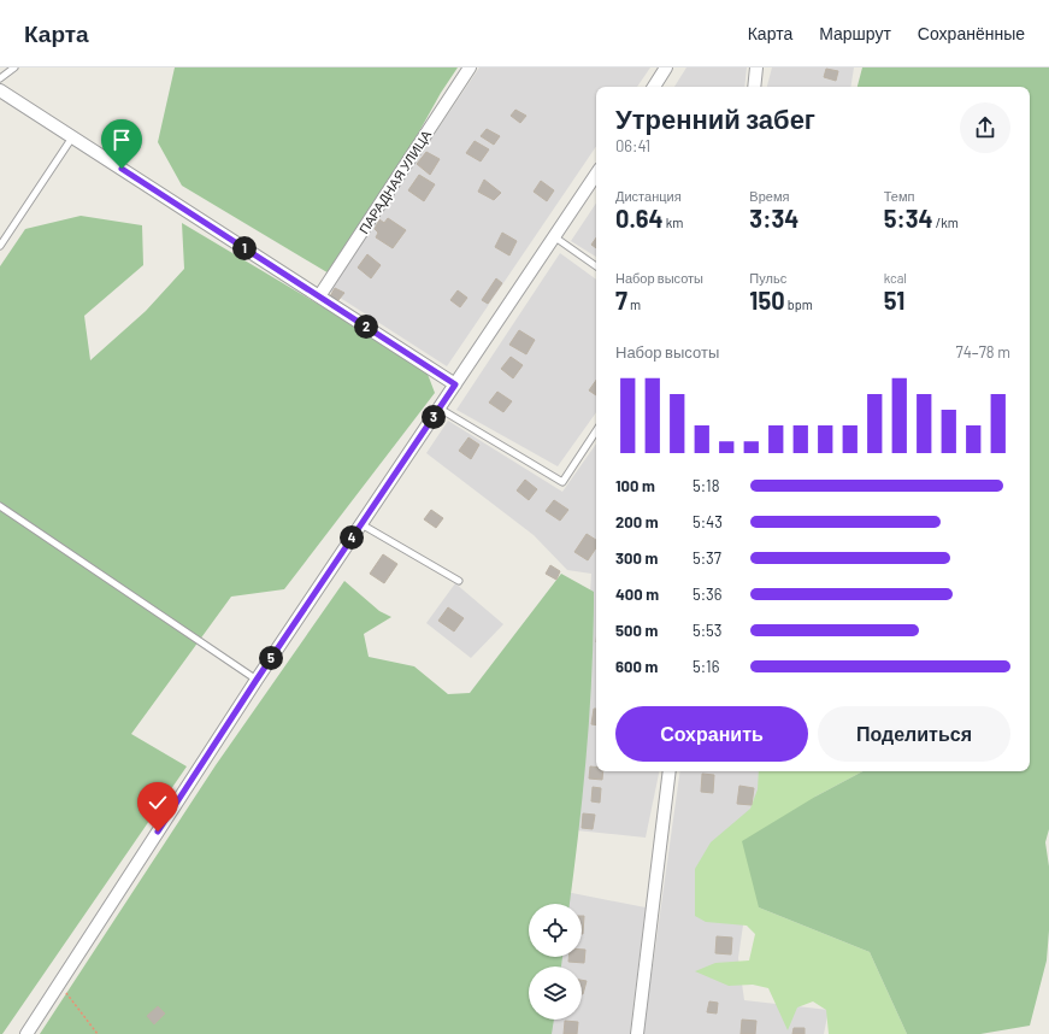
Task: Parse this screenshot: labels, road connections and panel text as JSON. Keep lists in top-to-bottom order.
{
  "streets": {
    "street": ["ПАРАДНАЯ УЛИЦА"]
  },
  "page": {
    "header": "Карта",
    "nav": ["Карта", "Маршрут", "Сохранённые"],
    "heading": ["Утренний забег", "06:41"],
    "stats": [
      ["Дистанция", "0.64 km"],
      ["Время", "3:34"],
      ["Темп", "5:34 /km"],
      ["Набор высоты", "7 m"],
      ["Пульс", "150 bpm"],
      ["kcal", "51"]
    ],
    "pins": [
      "1",
      "2",
      "3",
      "4",
      "5"
    ],
    "chart": ["Набор высоты", "74–78 m"],
    "list": [
      {
        "name": "100 m",
        "note": "5:18"
      },
      {
        "name": "200 m",
        "note": "5:43"
      },
      {
        "name": "300 m",
        "note": "5:37"
      },
      {
        "name": "400 m",
        "note": "5:36"
      },
      {
        "name": "500 m",
        "note": "5:53"
      },
      {
        "name": "600 m",
        "note": "5:16"
      }
    ],
    "buttons": ["Сохранить", "Поделиться"]
  }
}
